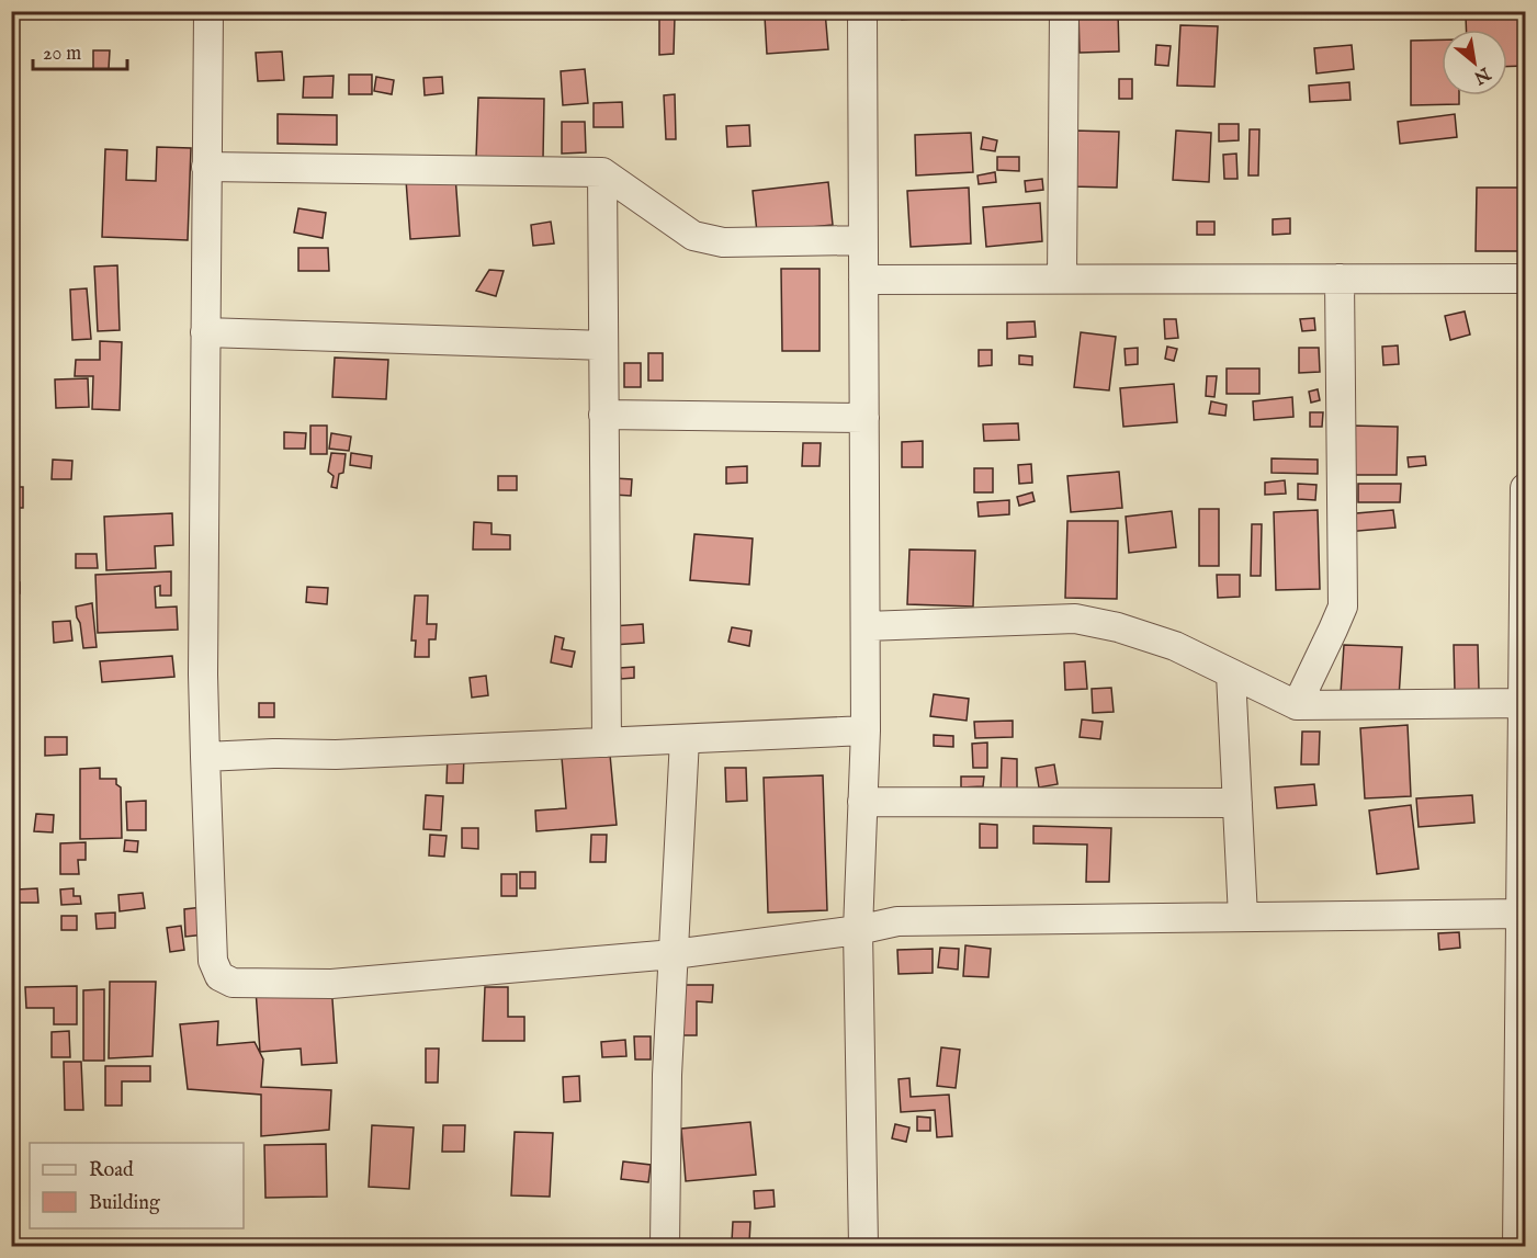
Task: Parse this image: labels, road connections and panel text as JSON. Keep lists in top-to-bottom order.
{
  "legend": ["Road", "Building"],
  "scale_bar": "20 m",
  "north": "bottom right"
}
